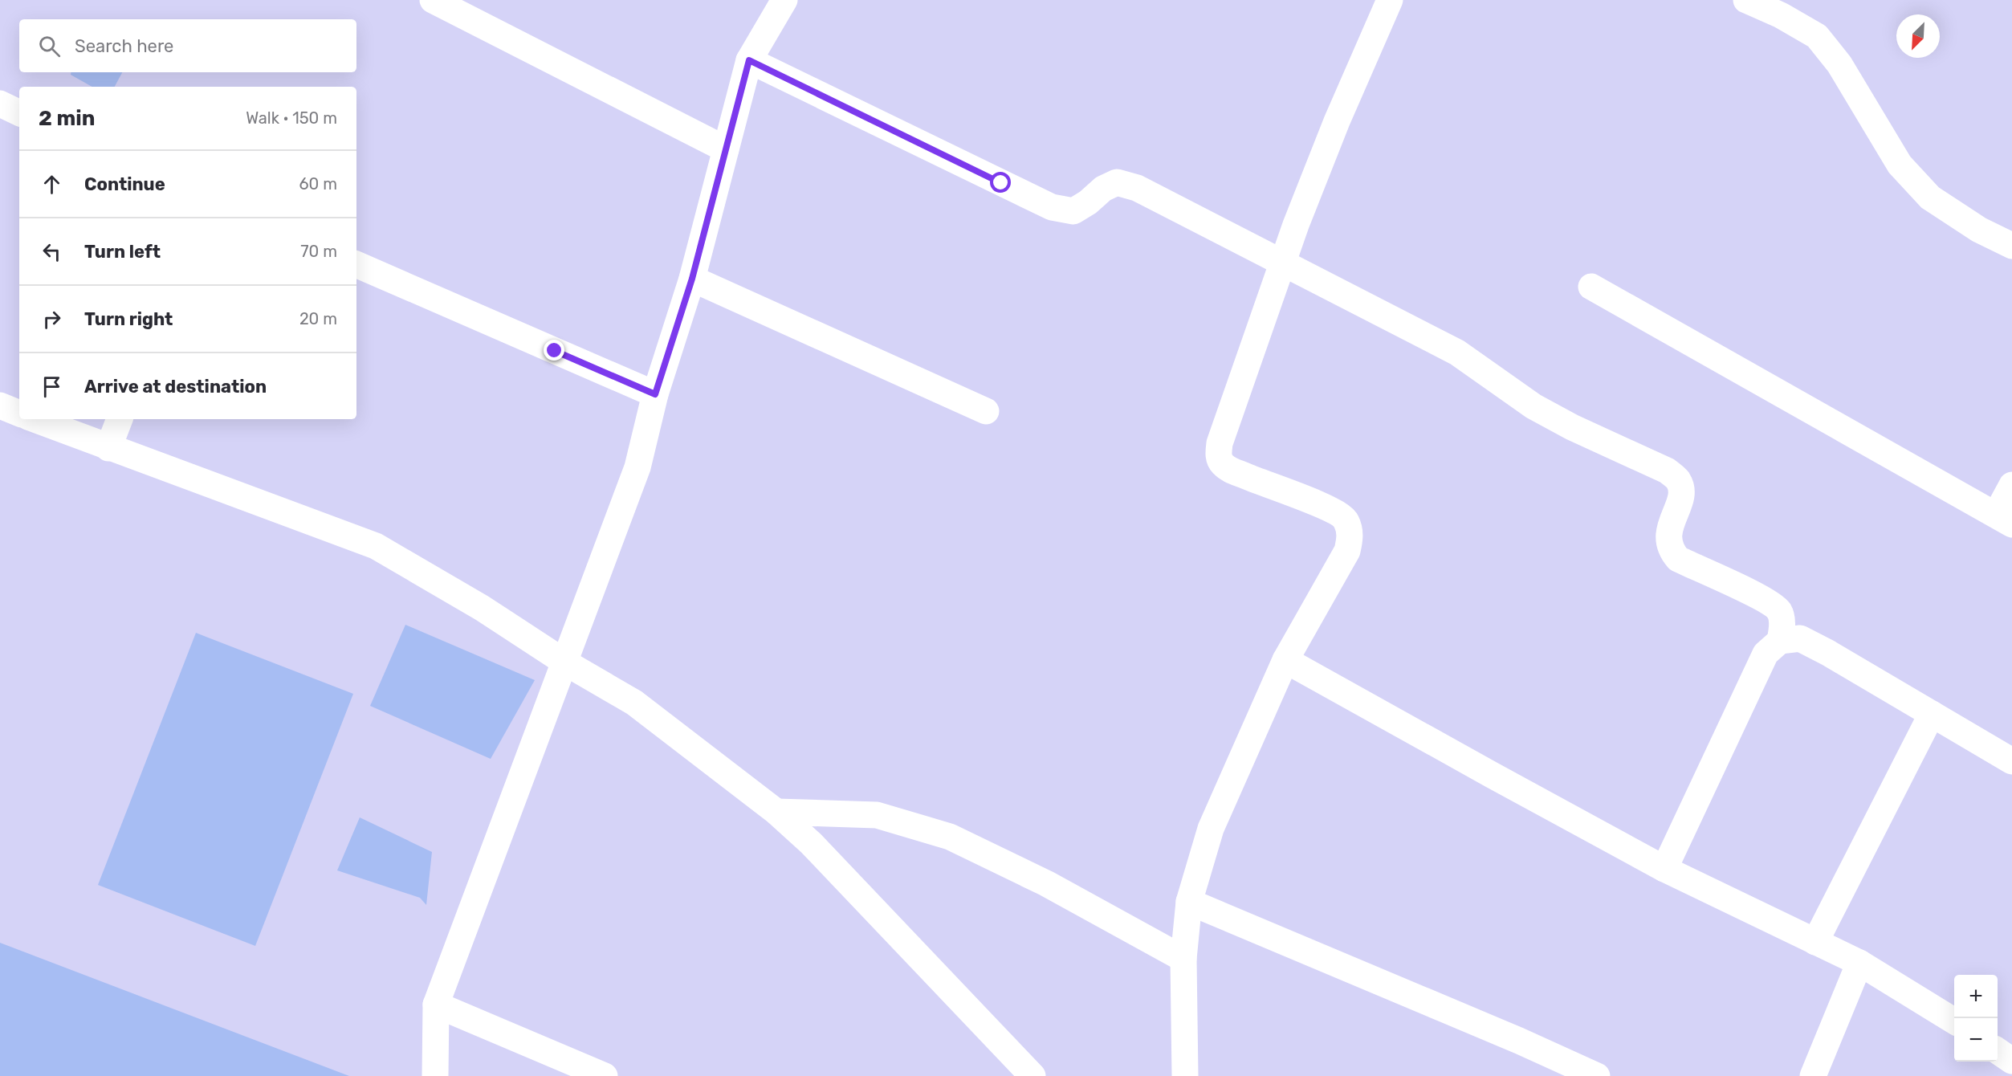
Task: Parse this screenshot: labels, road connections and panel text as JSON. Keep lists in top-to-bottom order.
{
  "north": "bottom left",
  "page": {
    "search": "Search here",
    "heading": ["2 min", "Walk · 150 m"],
    "list": [
      ["Continue", "60 m"],
      ["Turn left", "70 m"],
      ["Turn right", "20 m"],
      "Arrive at destination"
    ],
    "map_buttons": ["+", "−"]
  }
}
